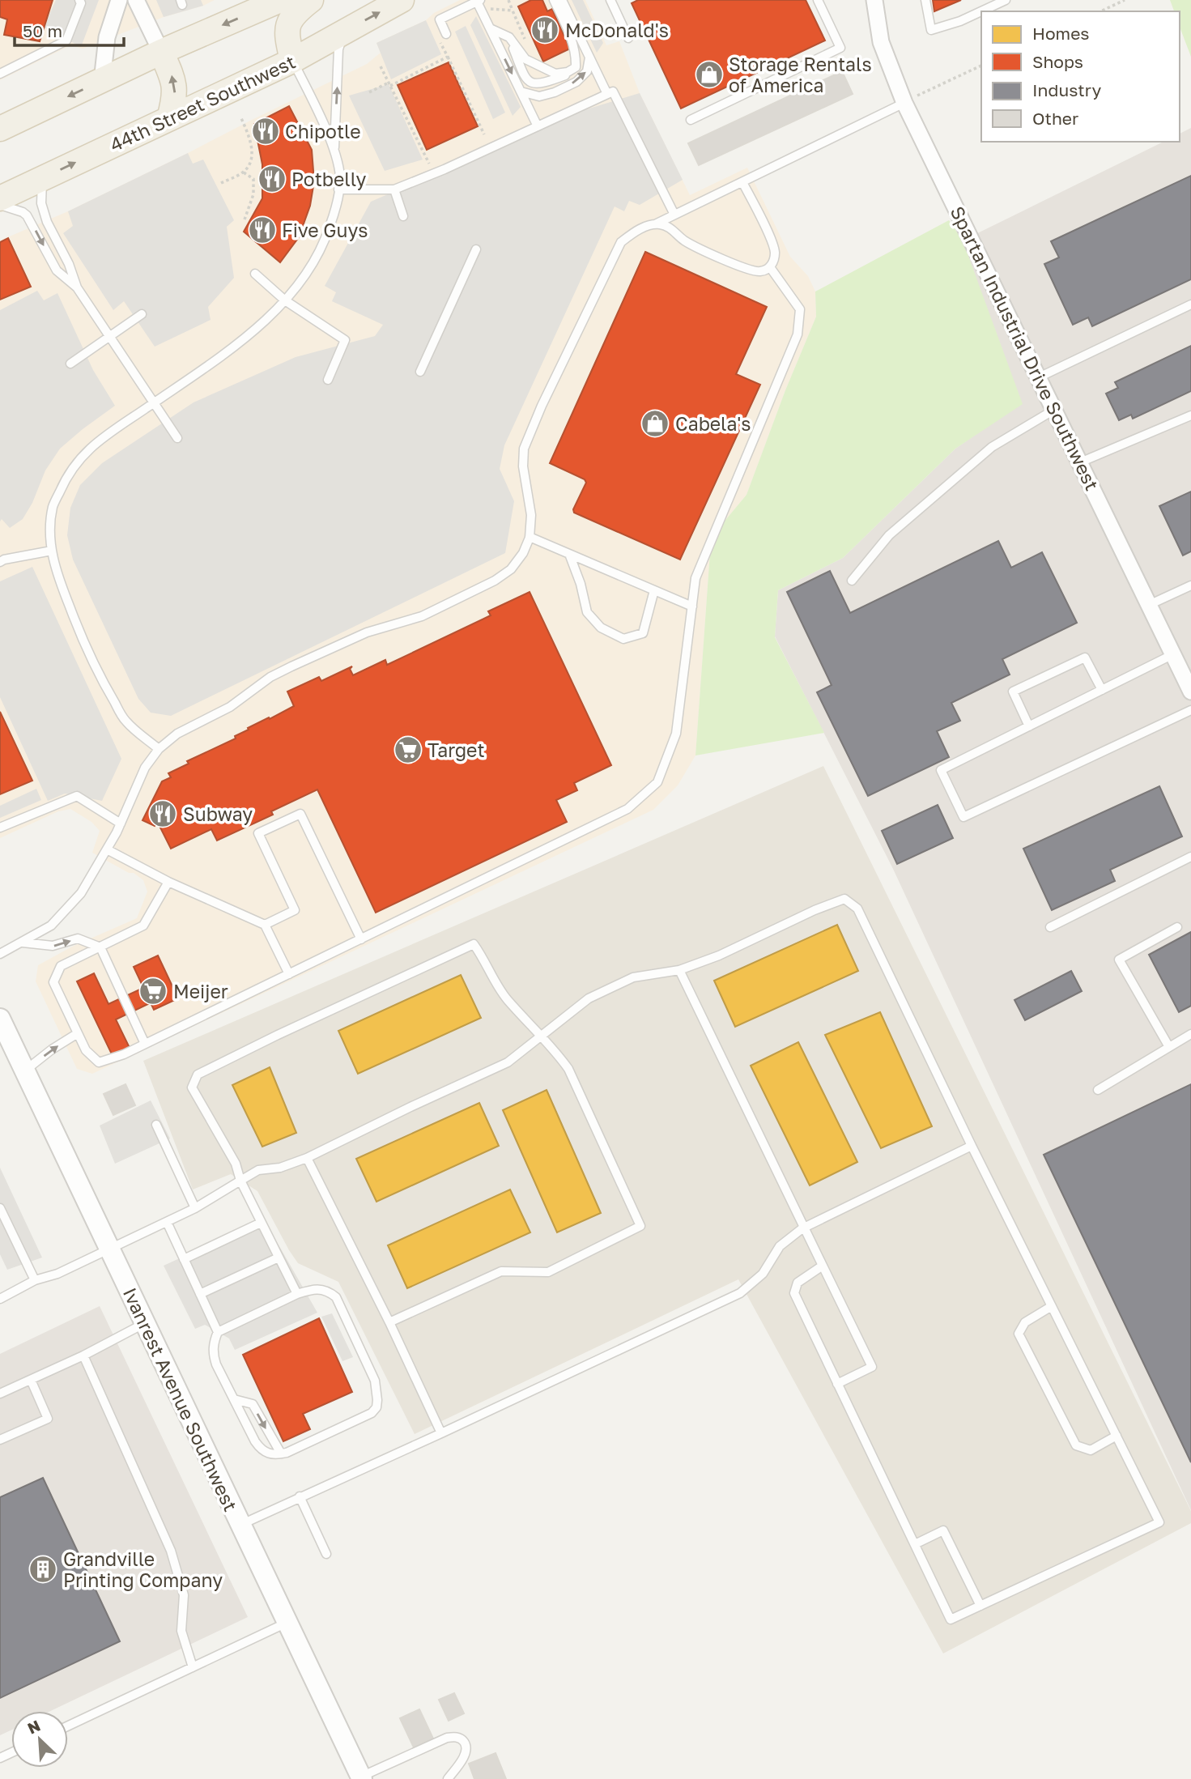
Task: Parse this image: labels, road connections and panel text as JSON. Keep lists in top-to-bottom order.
{
  "streets": {
    "main road": ["44th Street Southwest"],
    "street": ["Spartan Industrial Drive Southwest", "Ivanrest Avenue Southwest"]
  },
  "places": {
    "restaurant": [
      "McDonald's",
      "Chipotle",
      "Potbelly",
      "Five Guys",
      "Subway"
    ],
    "shop": ["Storage Rentals of America", "Cabela's"],
    "supermarket": ["Target", "Meijer"],
    "building": ["Grandville Printing Company"]
  },
  "legend": [
    "Homes",
    "Shops",
    "Industry",
    "Other"
  ],
  "scale_bar": "50 m",
  "north": "top left"
}
